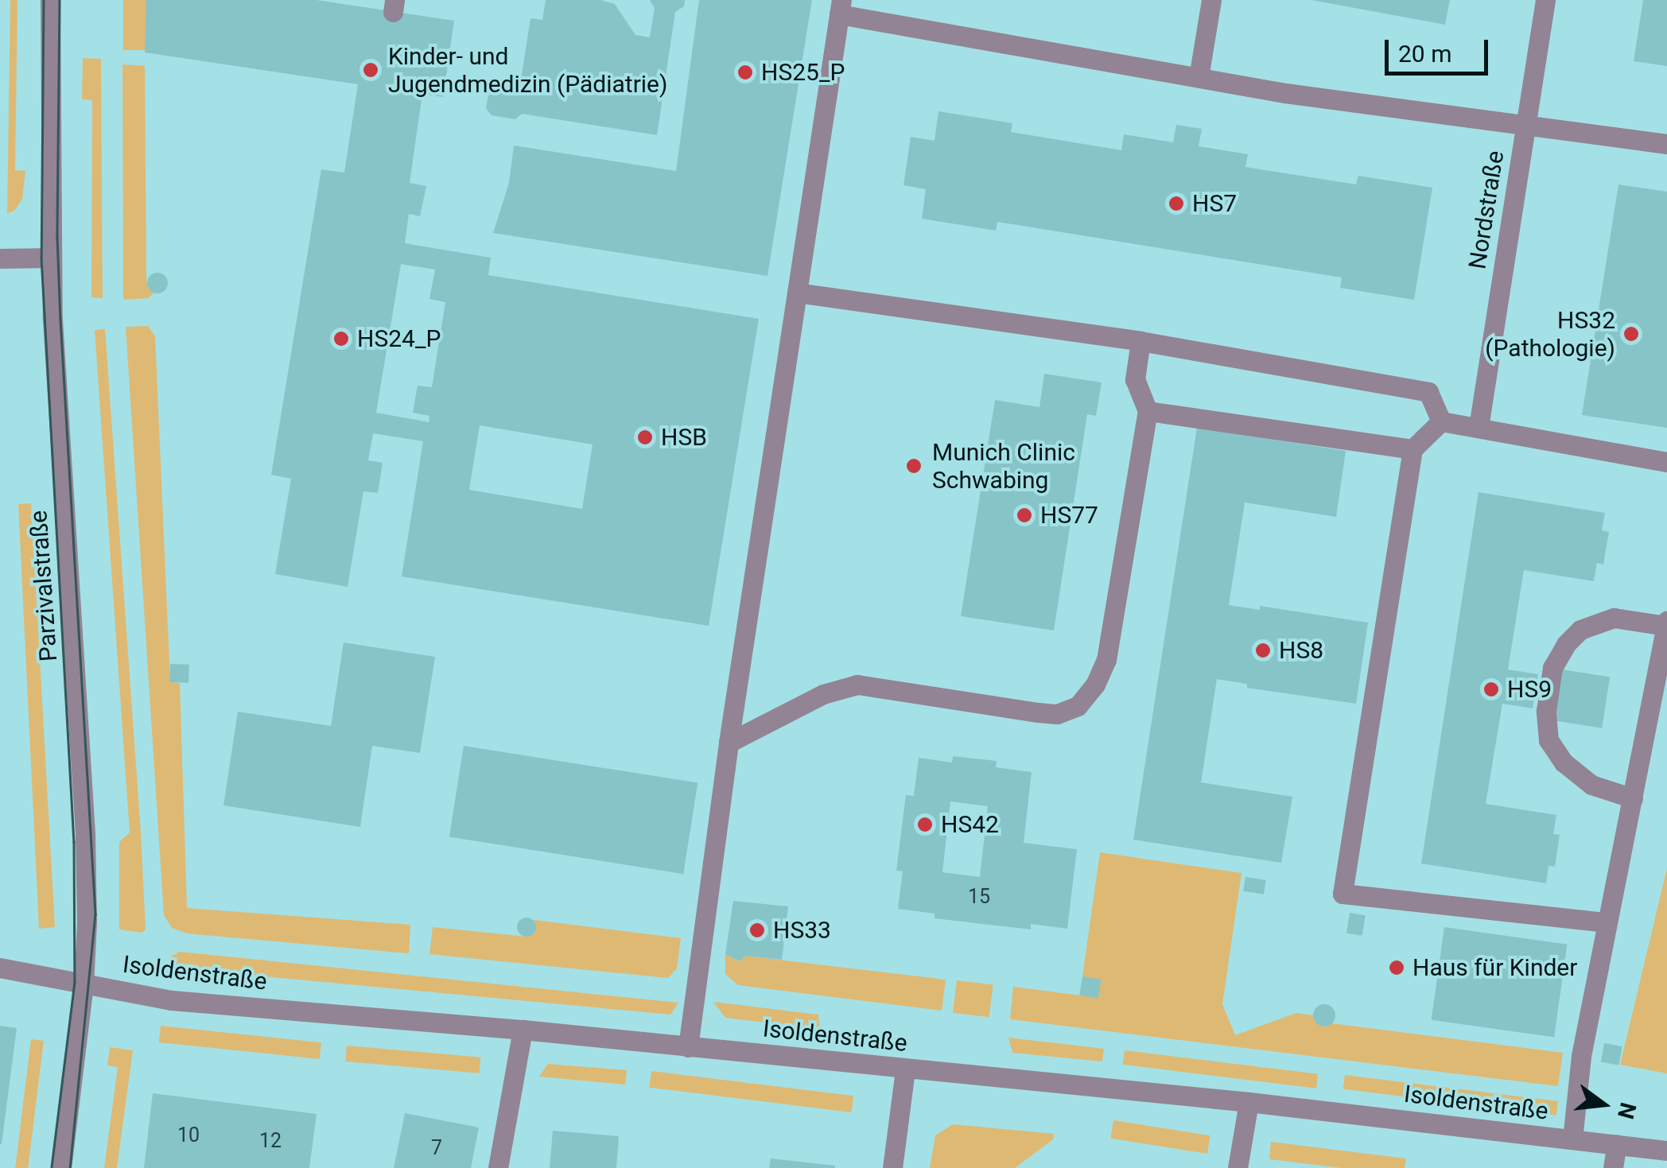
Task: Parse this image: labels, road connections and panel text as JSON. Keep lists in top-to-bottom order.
{
  "streets": {
    "street": ["Nordstraße", "Parzivalstraße", "Isoldenstraße"]
  },
  "crossings": [
    ["Parzivalstraße", "Isoldenstraße"]
  ],
  "places": [
    "Kinder- und Jugendmedizin (Pädiatrie)",
    "HS25_P",
    "HS7",
    "HS32 (Pathologie)",
    "HS24_P",
    "HSB",
    "Munich Clinic Schwabing",
    "HS77",
    "HS8",
    "HS9",
    "HS42",
    "HS33",
    "Haus für Kinder"
  ],
  "house_numbers": [
    "15",
    "10",
    "12",
    "7"
  ],
  "scale_bar": "20 m",
  "north": "right"
}
